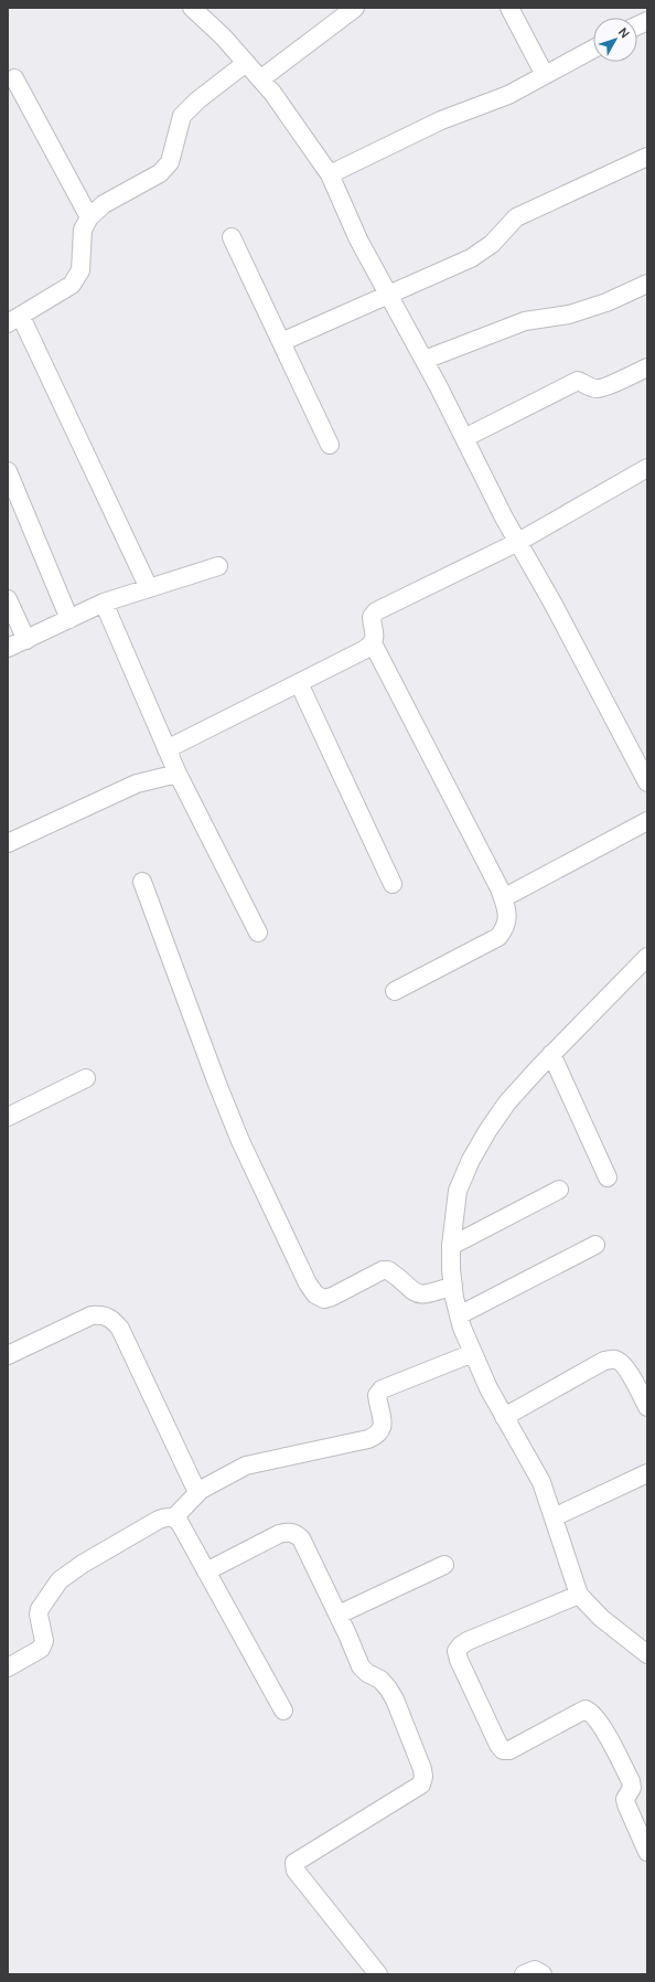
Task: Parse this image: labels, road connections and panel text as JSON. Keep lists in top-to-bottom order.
{
  "north": "top right"
}
